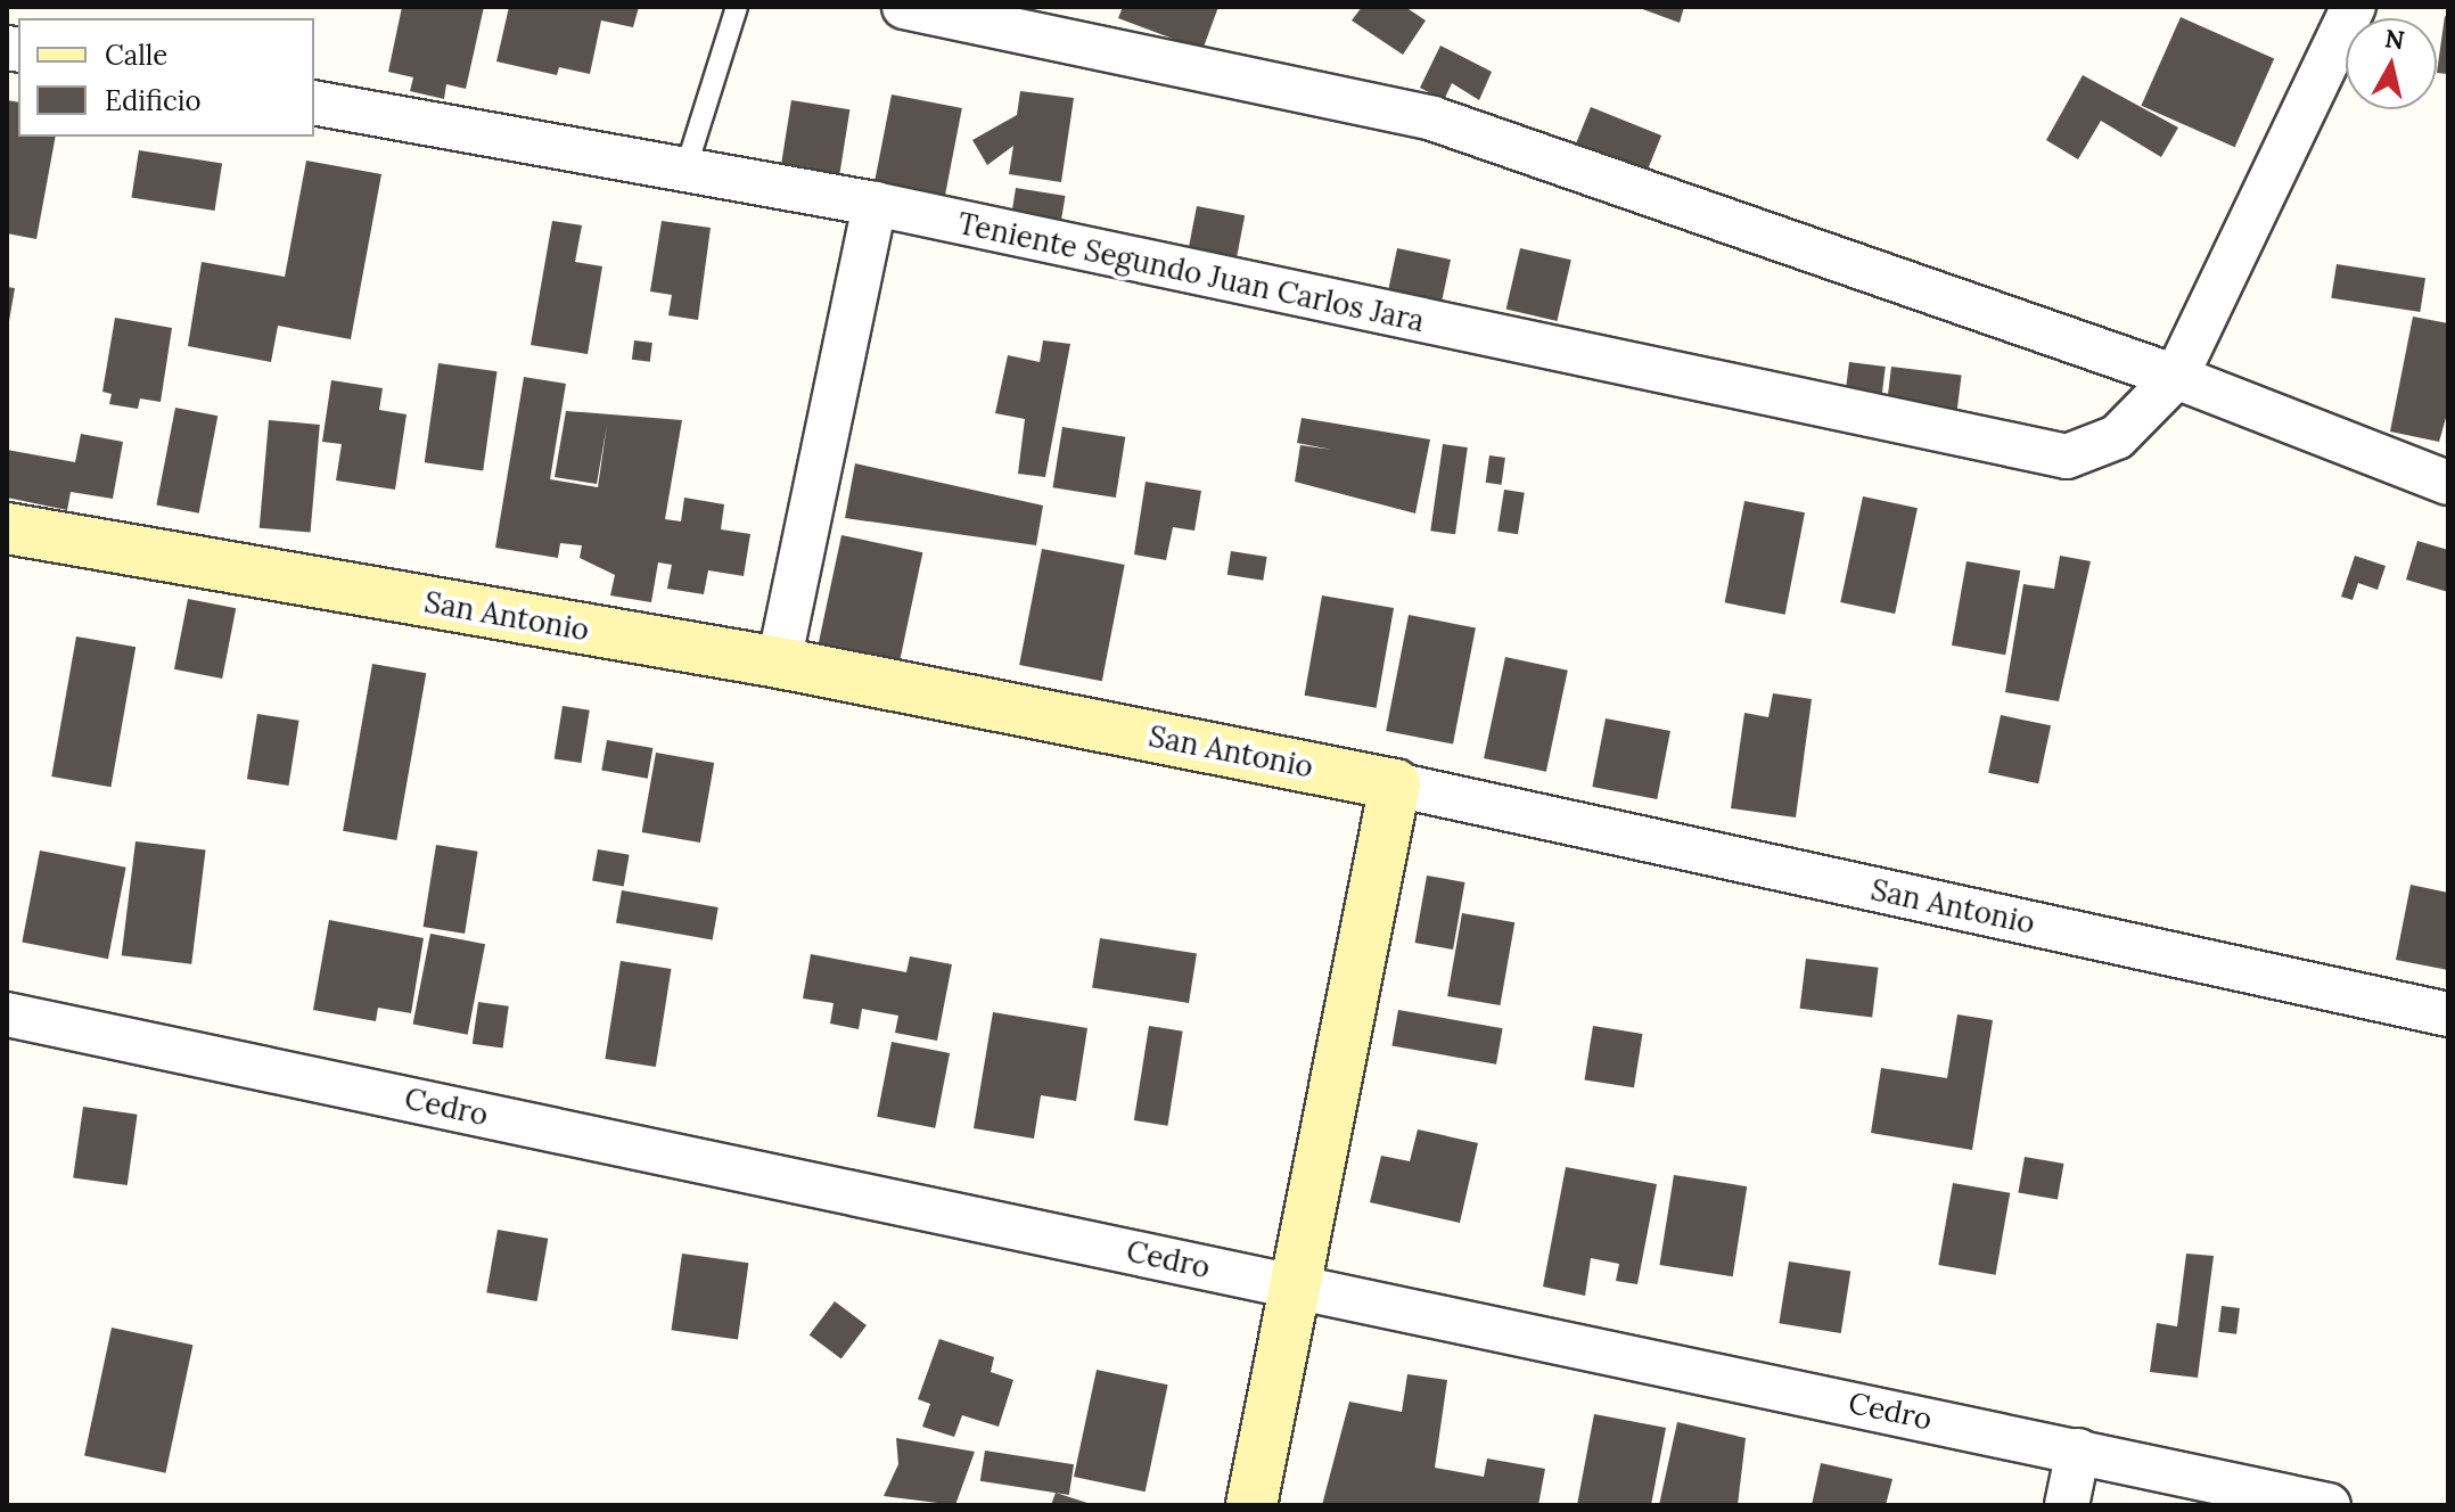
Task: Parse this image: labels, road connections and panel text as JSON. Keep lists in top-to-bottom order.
{
  "streets": {
    "street": ["Teniente Segundo Juan Carlos Jara", "San Antonio", "Cedro"]
  },
  "legend": ["Calle", "Edificio"],
  "north": "top"
}
